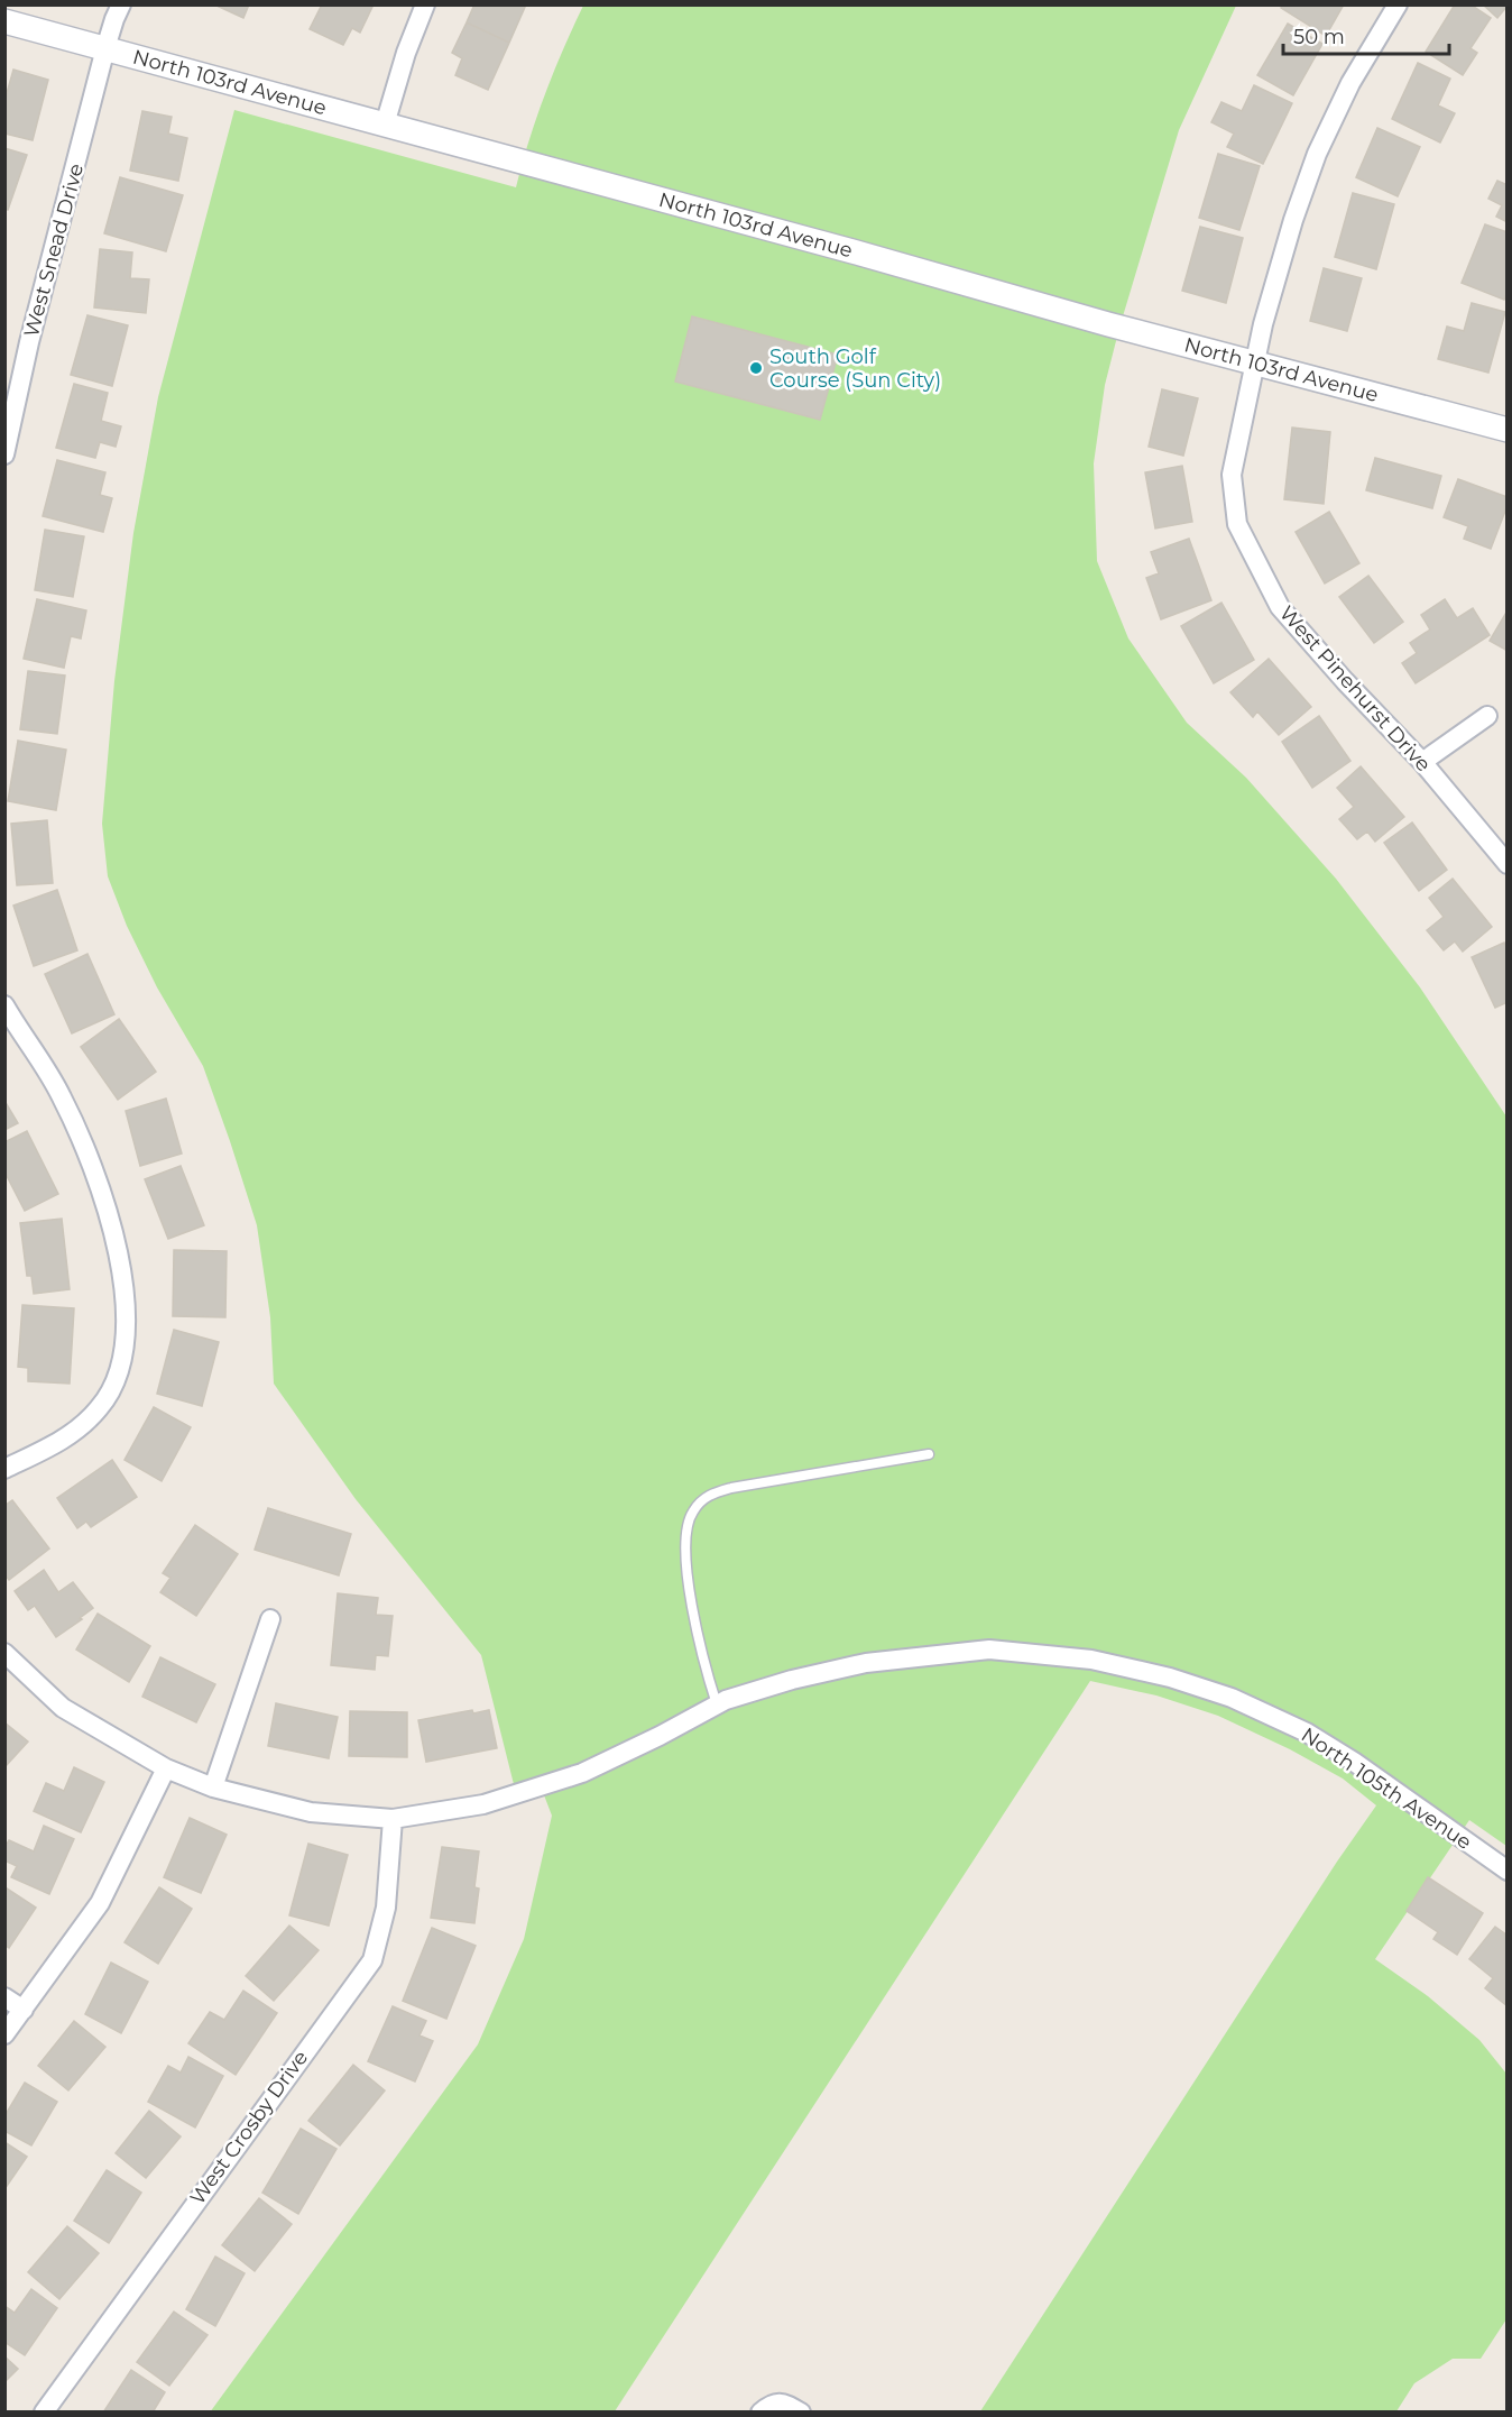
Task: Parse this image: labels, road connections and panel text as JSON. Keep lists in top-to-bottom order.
{
  "streets": {
    "street": [
      "North 103rd Avenue",
      "West Snead Drive",
      "West Pinehurst Drive",
      "North 105th Avenue",
      "West Crosby Drive"
    ]
  },
  "crossings": [
    ["North 103rd Avenue", "West Snead Drive"],
    ["North 103rd Avenue", "West Pinehurst Drive"],
    ["North 105th Avenue", "West Crosby Drive"]
  ],
  "places": ["South Golf Course (Sun City)"],
  "scale_bar": "50 m"
}
